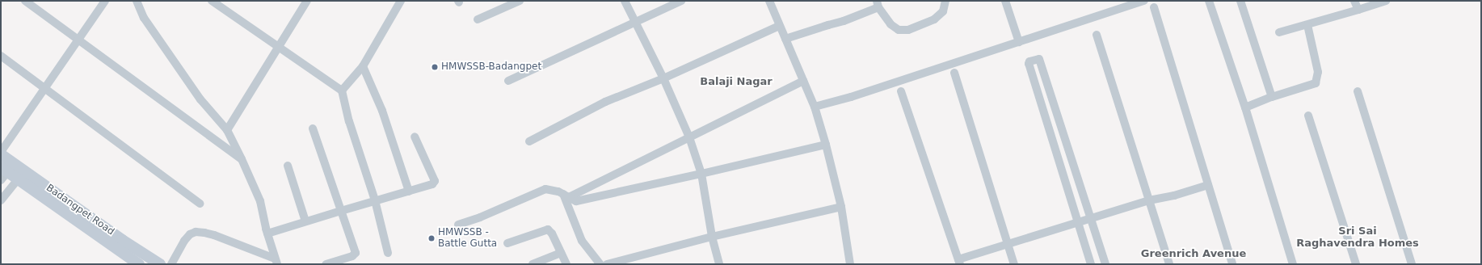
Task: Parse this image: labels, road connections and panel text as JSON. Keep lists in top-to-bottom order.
{
  "streets": {
    "main road": ["Badangpet Road"]
  },
  "districts": ["Balaji Nagar", "Sri Sai Raghavendra Homes", "Greenrich Avenue"],
  "places": ["HMWSSB-Badangpet", "HMWSSB - Battle Gutta"]
}
